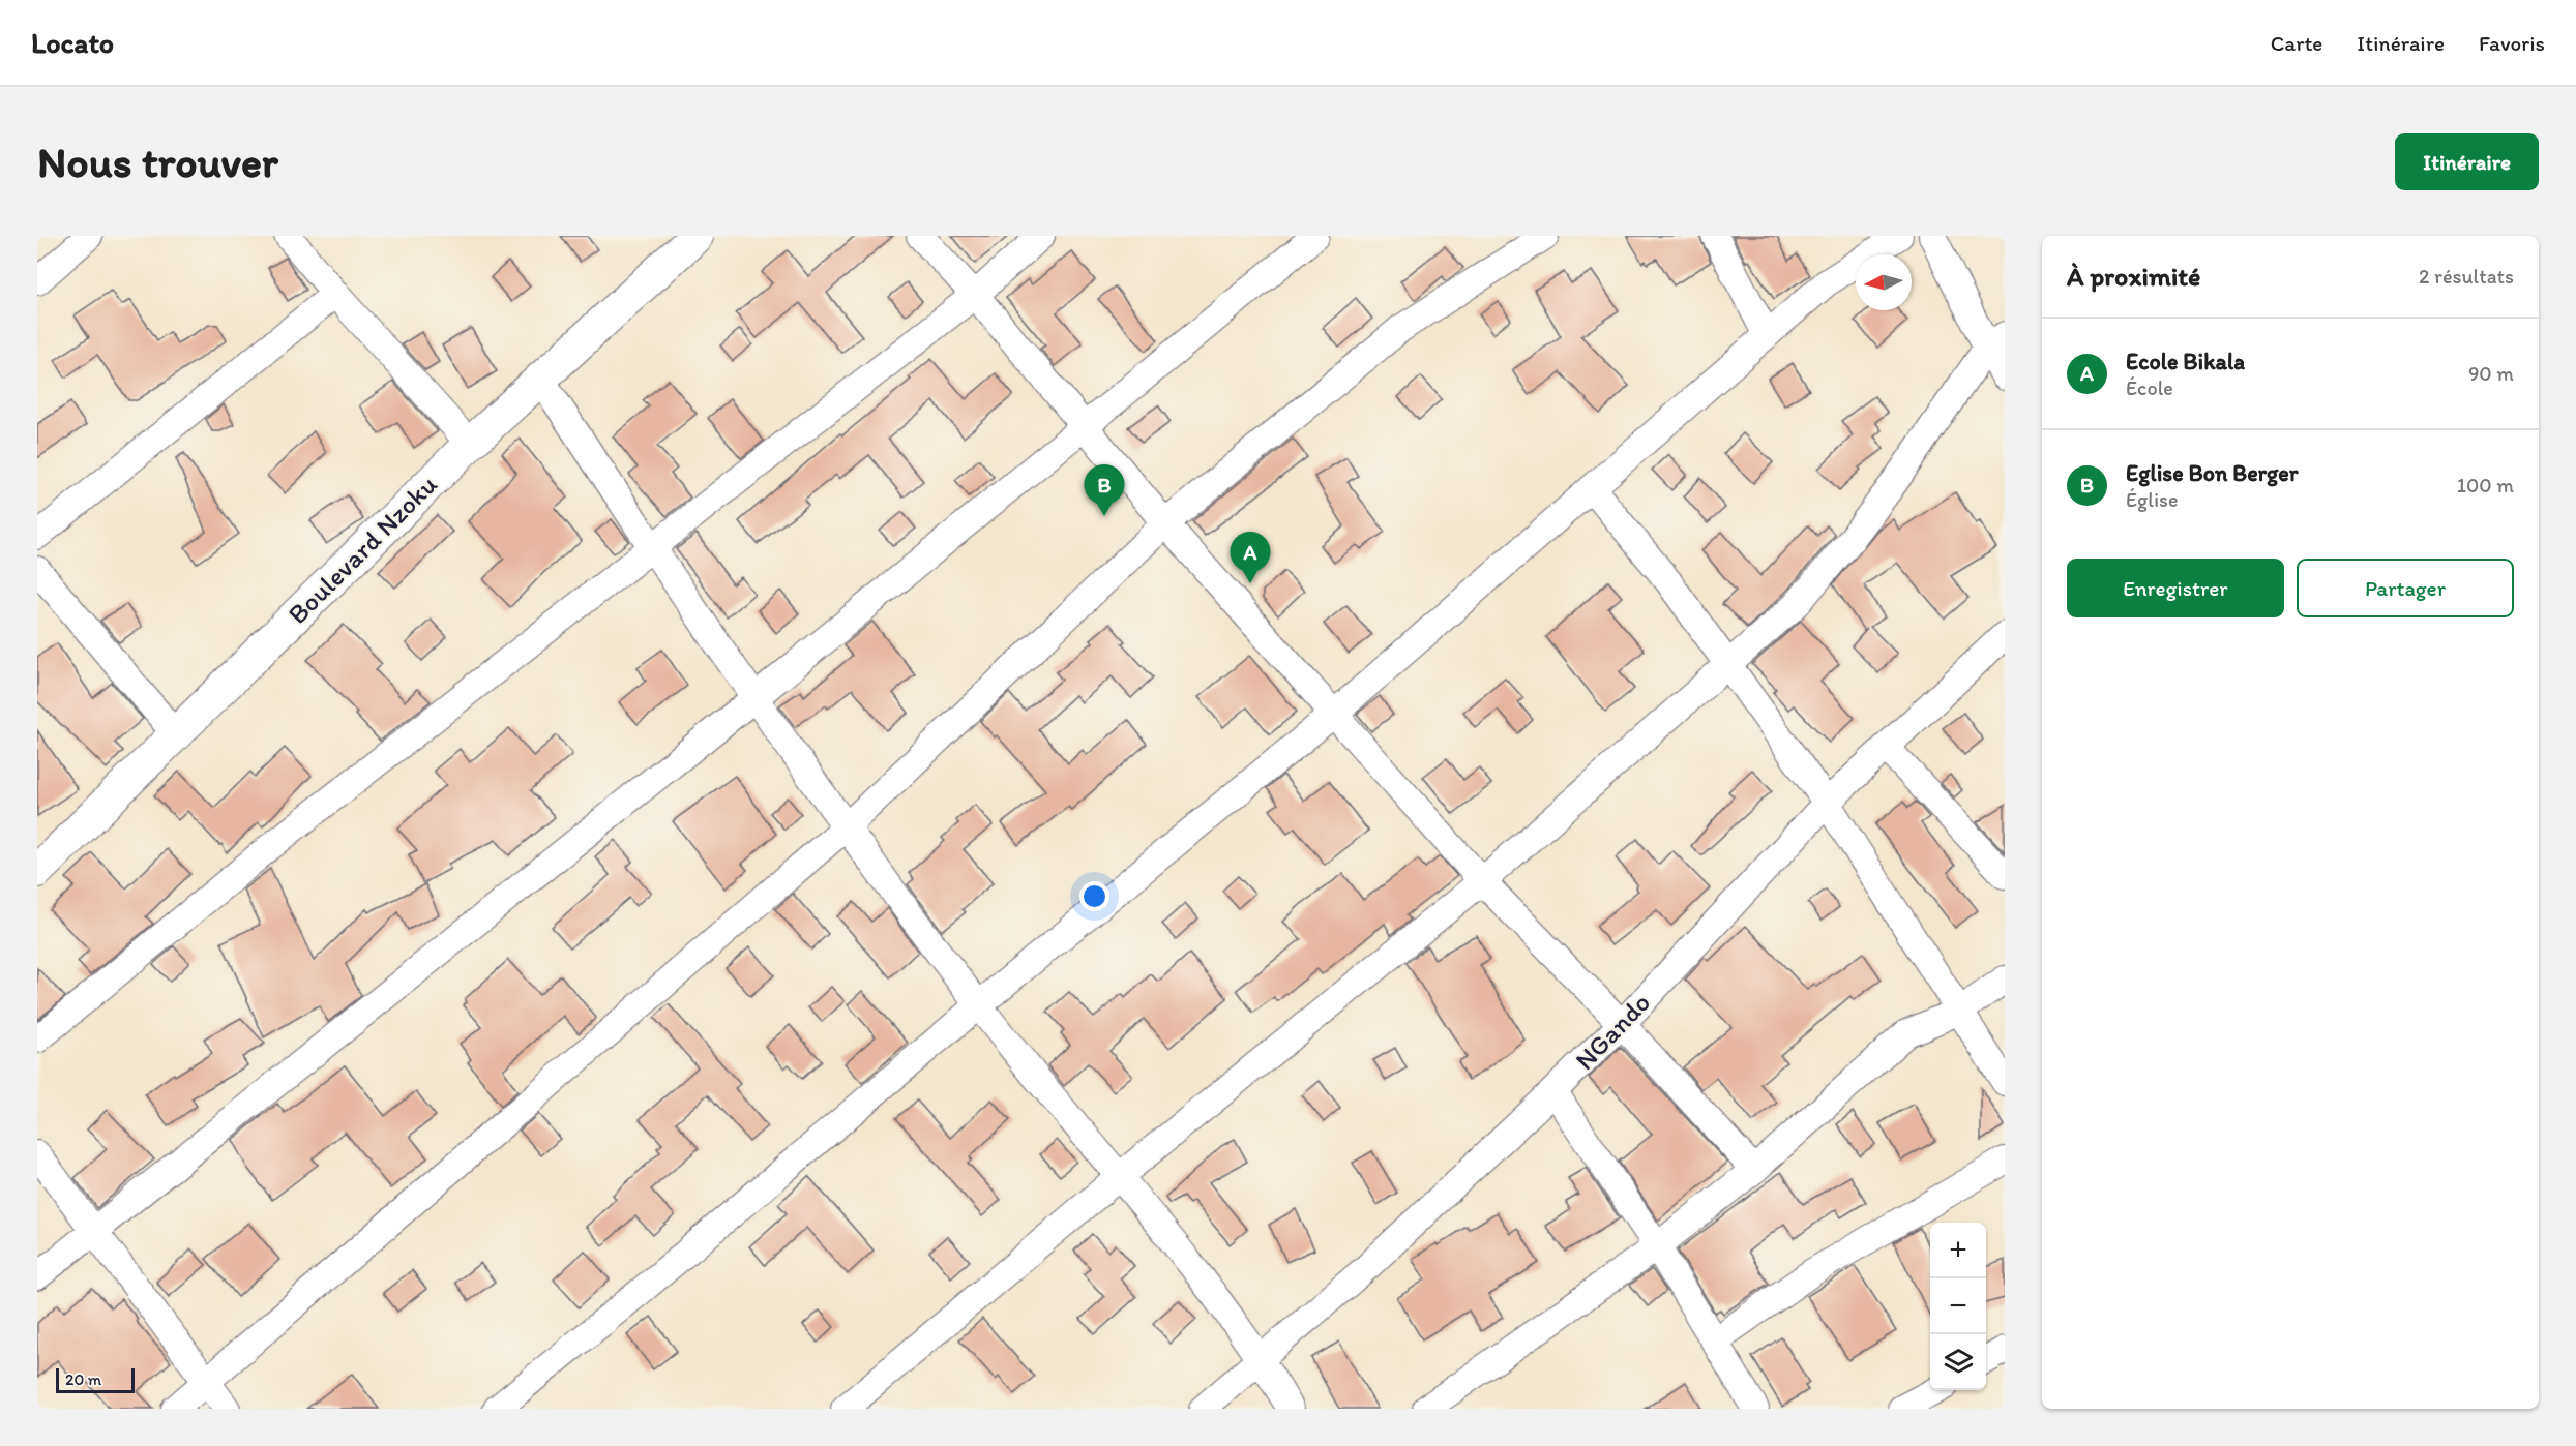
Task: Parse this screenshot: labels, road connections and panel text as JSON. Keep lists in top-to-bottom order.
{
  "streets": {
    "street": ["Boulevard Nzoku", "NGando"]
  },
  "scale_bar": "20 m",
  "north": "left",
  "page": {
    "header": "Locato",
    "nav": ["Carte", "Itinéraire", "Favoris"],
    "buttons": [
      "Itinéraire",
      ["Enregistrer", "Partager"]
    ],
    "title": "Nous trouver",
    "heading": ["À proximité", "2 résultats"],
    "list": [
      {
        "mark": "A",
        "name": "Ecole Bikala",
        "note": "École",
        "value": "90 m"
      },
      {
        "mark": "B",
        "name": "Eglise Bon Berger",
        "note": "Église",
        "value": "100 m"
      }
    ],
    "pins": ["B", "A"],
    "map_buttons": ["+", "−"],
    "scale": "20 m"
  }
}
